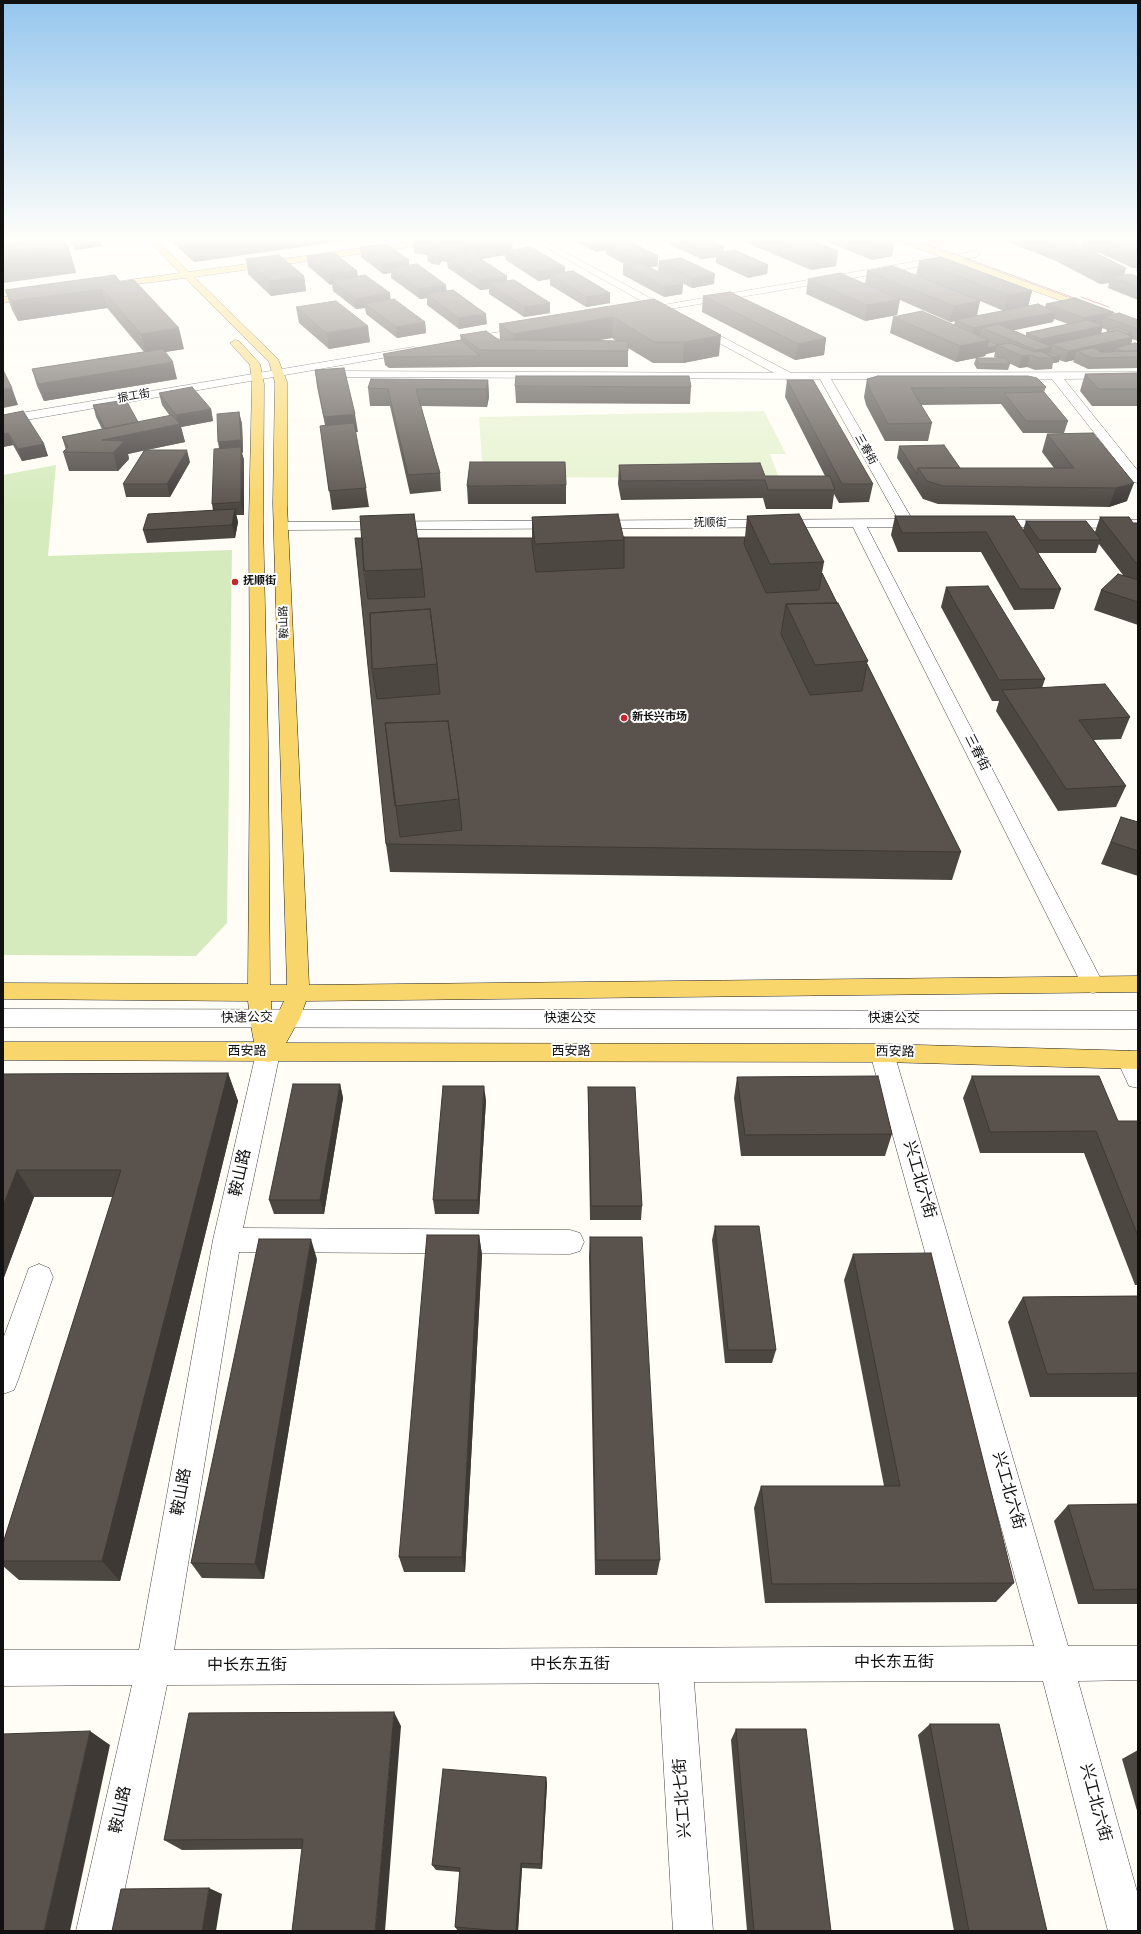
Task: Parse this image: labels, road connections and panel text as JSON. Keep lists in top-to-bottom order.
{
  "streets": {
    "main road": ["鞍山路", "西安路"],
    "street": [
      "振工街",
      "三春街",
      "抚顺街",
      "快速公交",
      "兴工北六街",
      "中长东五街",
      "兴工北七街"
    ]
  },
  "crossings": [
    ["振工街", "鞍山路"],
    ["三春街", "抚顺街"],
    ["抚顺街", "鞍山路"],
    ["鞍山路", "快速公交"],
    ["鞍山路", "西安路"],
    ["鞍山路", "中长东五街"],
    ["西安路", "兴工北六街"],
    ["兴工北六街", "中长东五街"],
    ["中长东五街", "兴工北七街"]
  ],
  "places": ["抚顺街", "新长兴市场"]
}
